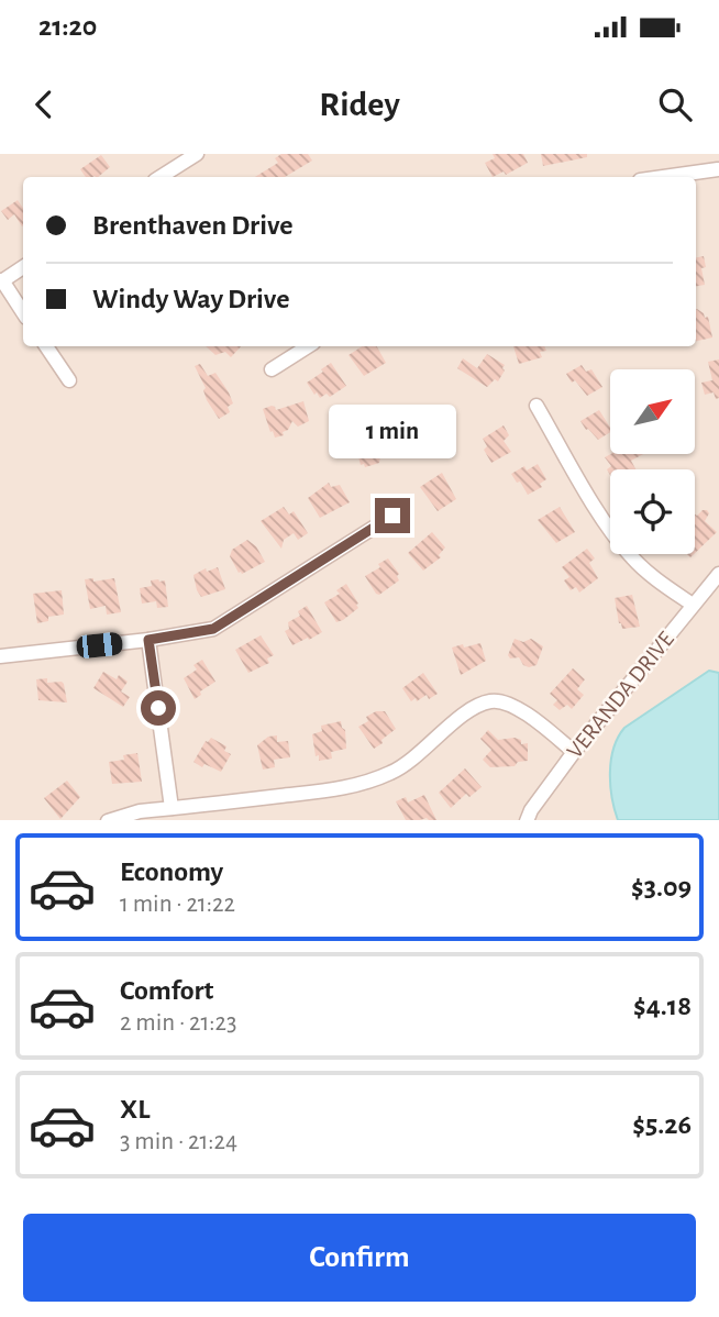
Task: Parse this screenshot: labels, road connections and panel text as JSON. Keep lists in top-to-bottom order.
{
  "streets": {
    "street": ["VERANDA DRIVE"]
  },
  "north": "top right",
  "page": {
    "status": "21:20",
    "header": "Ridey",
    "banner": ["Brenthaven Drive", "Windy Way Drive"],
    "bubble": "1 min",
    "list": [
      {
        "name": "Economy",
        "note": "1 min · 21:22",
        "value": "$3.09"
      },
      {
        "name": "Comfort",
        "note": "2 min · 21:23",
        "value": "$4.18"
      },
      {
        "name": "XL",
        "note": "3 min · 21:24",
        "value": "$5.26"
      }
    ],
    "buttons": "Confirm"
  }
}
